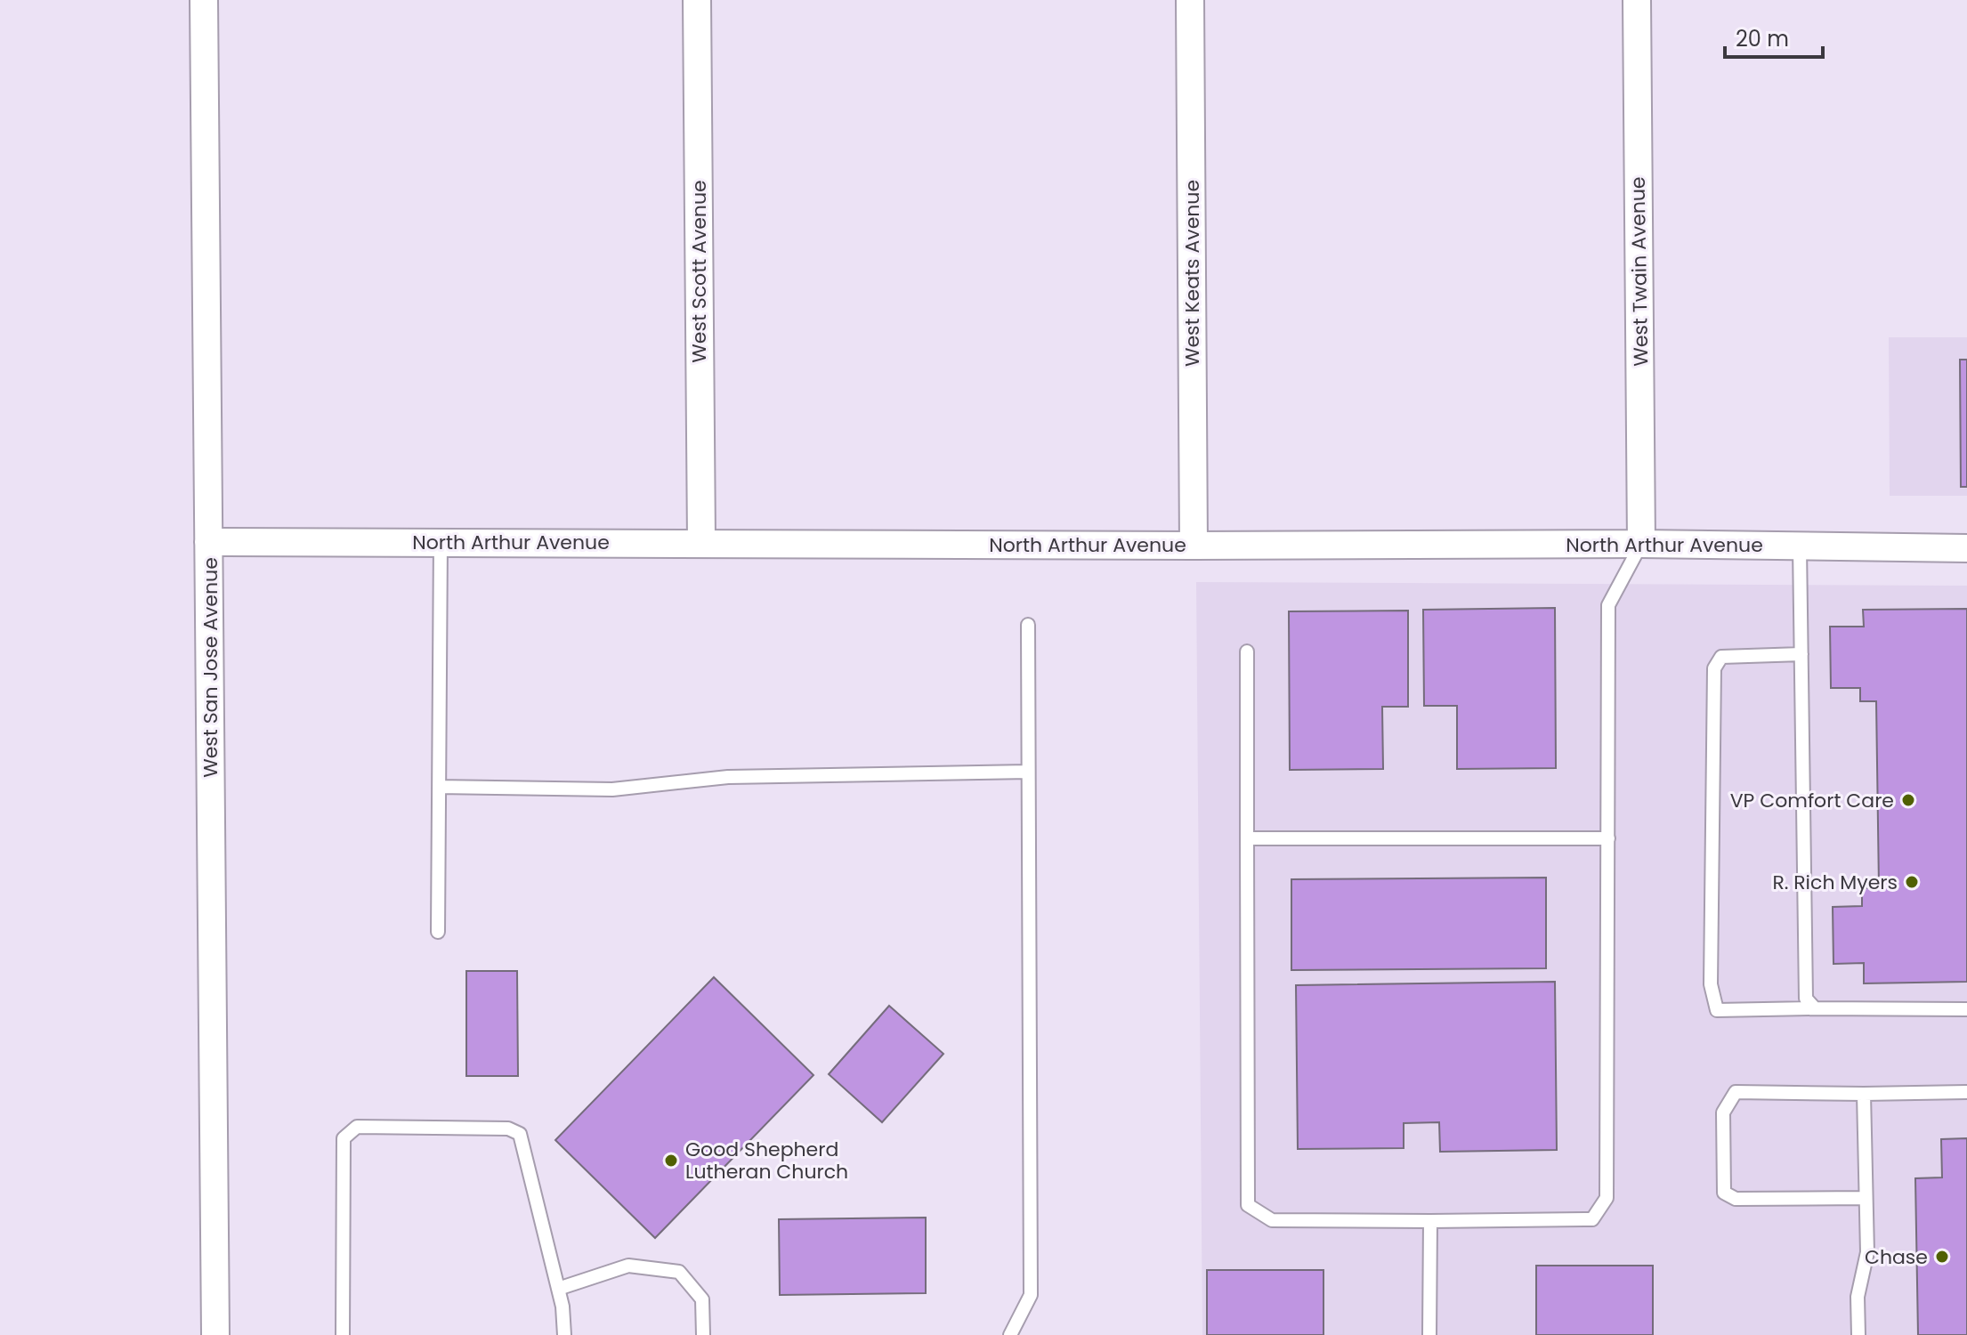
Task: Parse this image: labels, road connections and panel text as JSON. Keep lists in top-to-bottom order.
{
  "streets": {
    "street": [
      "West Scott Avenue",
      "West Twain Avenue",
      "West Keats Avenue",
      "North Arthur Avenue",
      "West San Jose Avenue"
    ]
  },
  "crossings": [
    ["West Scott Avenue", "North Arthur Avenue"],
    ["West Twain Avenue", "North Arthur Avenue"],
    ["West Keats Avenue", "North Arthur Avenue"],
    ["North Arthur Avenue", "West San Jose Avenue"]
  ],
  "places": [
    "VP Comfort Care",
    "R. Rich Myers",
    "Good Shepherd Lutheran Church",
    "Chase"
  ],
  "scale_bar": "20 m"
}
